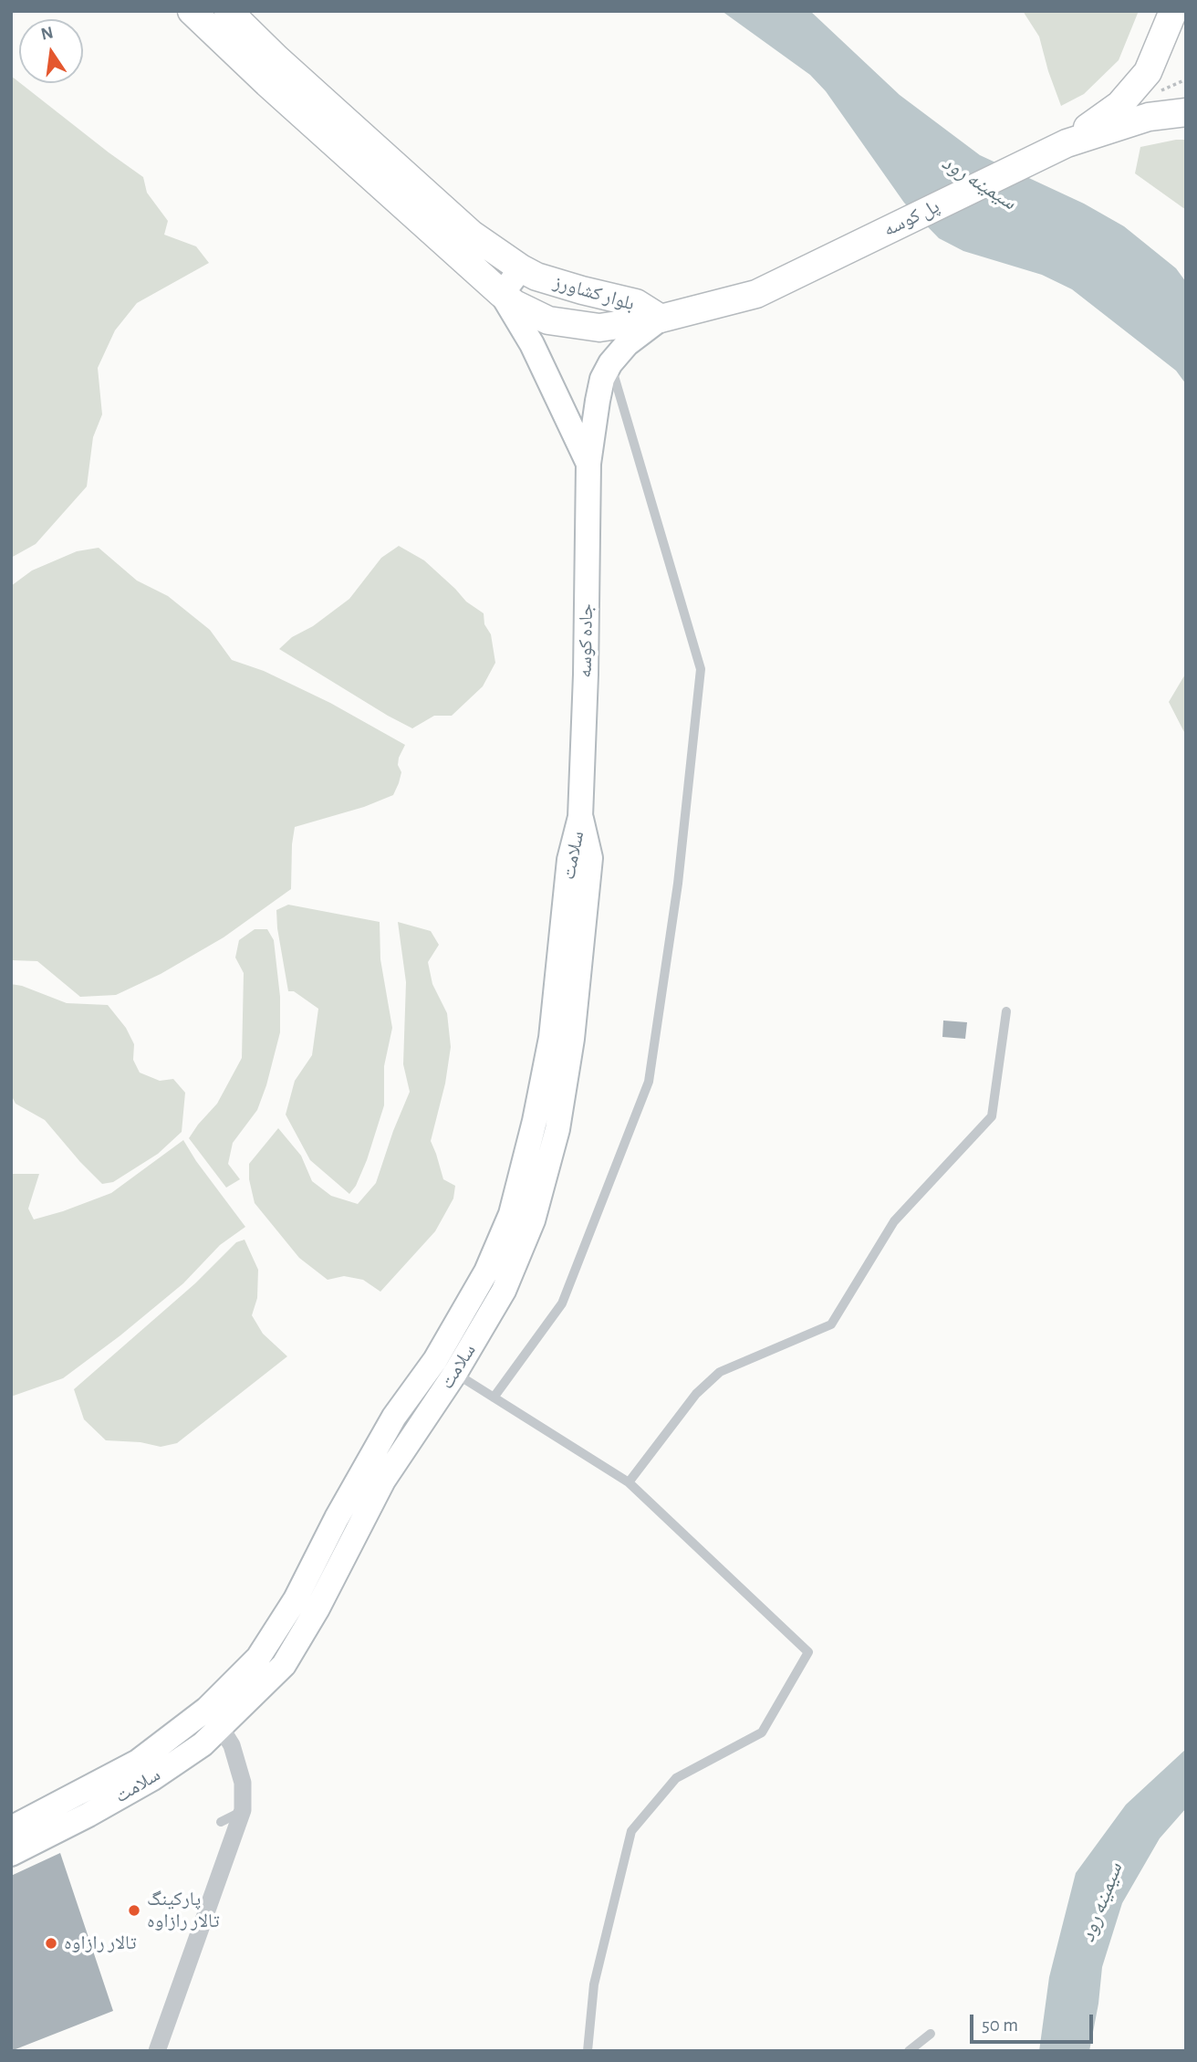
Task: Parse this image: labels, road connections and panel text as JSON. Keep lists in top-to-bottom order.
{
  "streets": {
    "main road": [
      "پل کوسه",
      "بلوار کشاورز",
      "جاده کوسه",
      "سلامت"
    ]
  },
  "crossings": [
    ["پل کوسه", "بلوار کشاورز"],
    ["پل کوسه", "جاده کوسه"],
    ["بلوار کشاورز", "جاده کوسه"],
    ["جاده کوسه", "سلامت"]
  ],
  "water": ["سیمینه رود"],
  "places": ["پارکینگ تالار رازاوه", "تالار رازاوه"],
  "scale_bar": "50 m",
  "north": "top"
}
